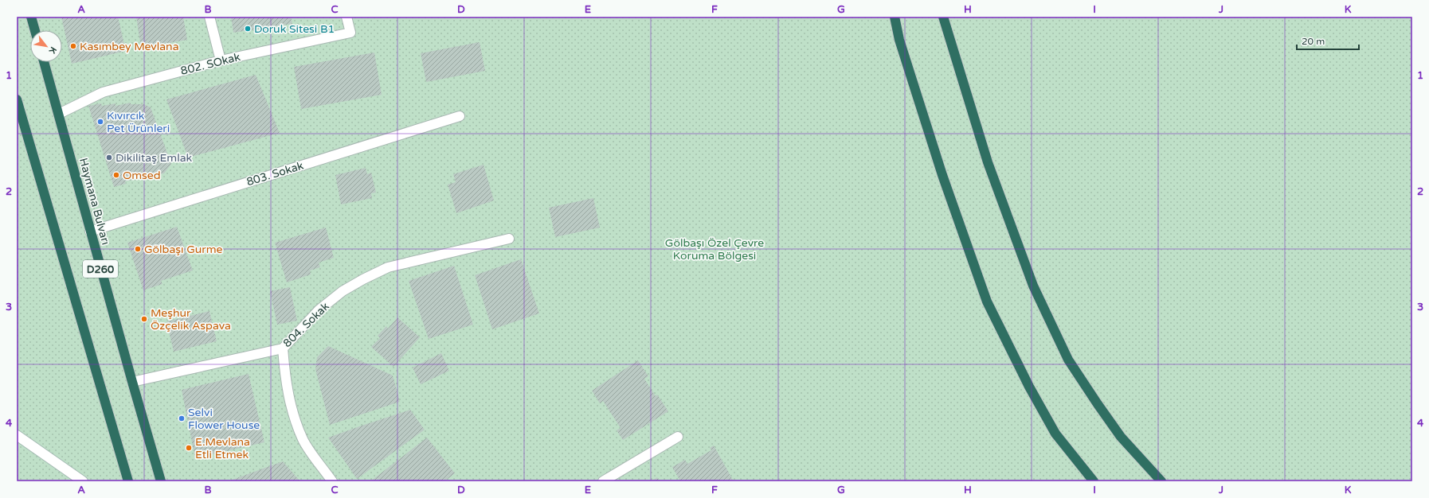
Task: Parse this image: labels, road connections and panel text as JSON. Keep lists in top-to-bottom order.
{
  "streets": {
    "highway": ["Haymana Bulvarı", "D260"],
    "street": ["802. SOkak", "803. Sokak", "804. Sokak"]
  },
  "crossings": [
    ["802. SOkak", "Haymana Bulvarı"],
    ["803. Sokak", "Haymana Bulvarı"],
    ["Haymana Bulvarı", "804. Sokak"]
  ],
  "parks": ["Gölbaşı Özel Çevre Koruma Bölgesi"],
  "places": [
    "Doruk Sitesi B1",
    "Kasımbey Mevlana",
    "Kıvırcık Pet Ürünleri",
    "Dikilitaş Emlak",
    "Omsed",
    "Gölbaşı Gurme",
    "Meşhur Özçelik Aspava",
    "Selvi Flower House",
    "E.Mevlana Etli Etmek"
  ],
  "scale_bar": "20 m",
  "north": "bottom right",
  "grid": {
    "columns": [
      "A",
      "B",
      "C",
      "D",
      "E",
      "F",
      "G",
      "H",
      "I",
      "J",
      "K"
    ],
    "rows": [
      "1",
      "2",
      "3",
      "4"
    ]
  }
}
